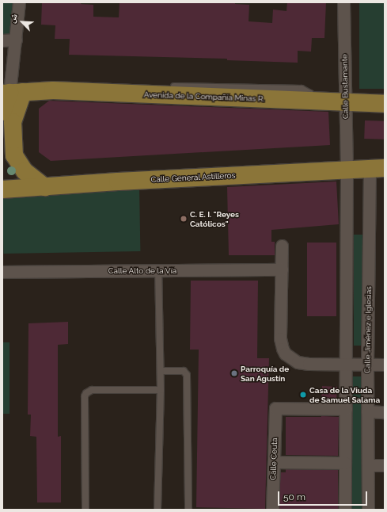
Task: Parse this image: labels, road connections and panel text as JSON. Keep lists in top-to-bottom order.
{
  "streets": {
    "main road": ["Avenida de la Compañía Minas R.", "Calle General Astilleros"],
    "street": [
      "Calle Bustamante",
      "Calle Alto de la Vía",
      "Calle Jiménez e Iglesias",
      "Calle Ceuta"
    ]
  },
  "crossings": [
    ["Calle Bustamante", "Avenida de la Compañía Minas R."],
    ["Calle Bustamante", "Calle General Astilleros"],
    ["Calle General Astilleros", "Calle Jiménez e Iglesias"]
  ],
  "places": ["C. E. I. \"Reyes Católicos\"", "Parroquía de San Agustín", "Casa de la Viuda de Samuel Salama"],
  "scale_bar": "50 m",
  "north": "top left"
}
